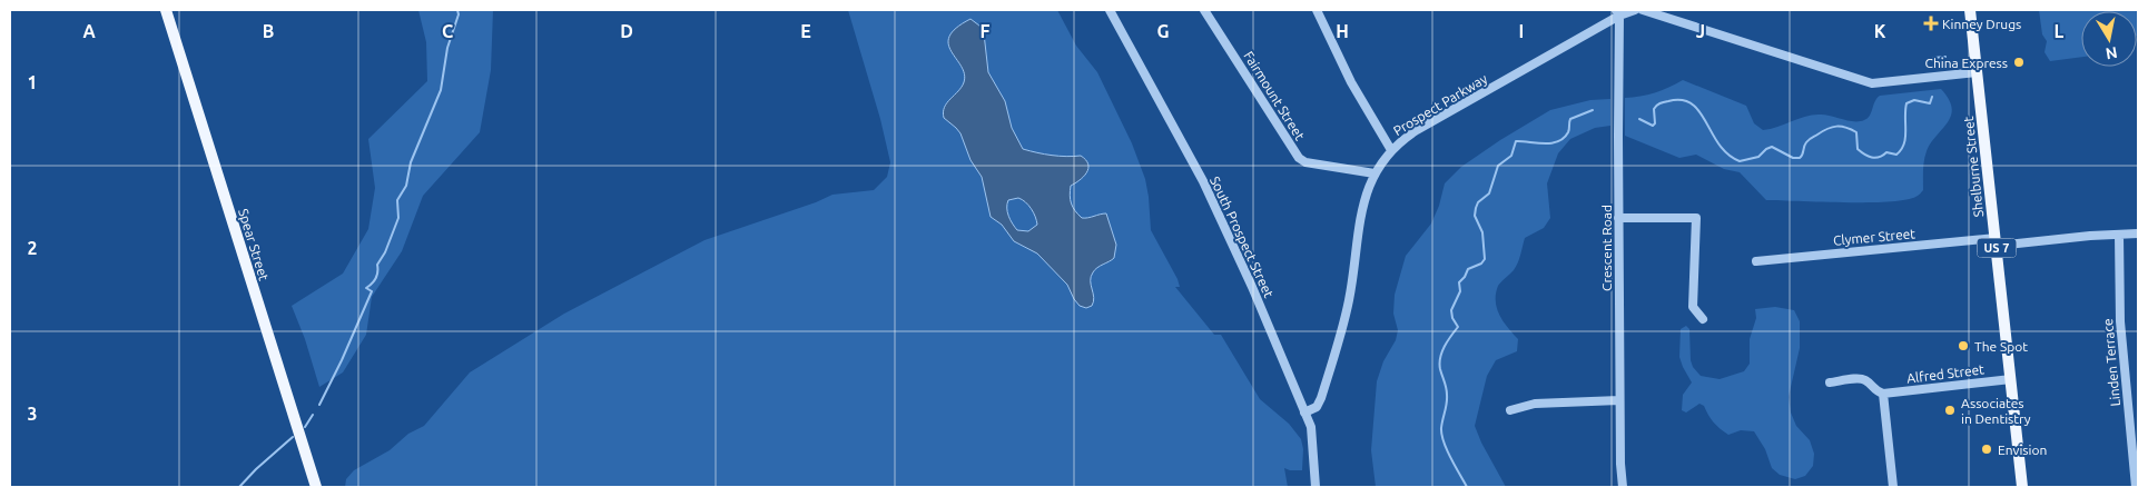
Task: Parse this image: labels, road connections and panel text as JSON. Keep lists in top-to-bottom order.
{
  "streets": {
    "main road": ["Shelburne Street", "Spear Street", "US 7"],
    "street": [
      "Fairmount Street",
      "Prospect Parkway",
      "South Prospect Street",
      "Clymer Street",
      "Crescent Road",
      "Linden Terrace",
      "Alfred Street"
    ]
  },
  "crossings": [
    ["Fairmount Street", "Prospect Parkway"],
    ["Prospect Parkway", "South Prospect Street"],
    ["Prospect Parkway", "Crescent Road"],
    ["Shelburne Street", "Clymer Street"],
    ["Shelburne Street", "Alfred Street"],
    ["Clymer Street", "Linden Terrace"]
  ],
  "places": {
    "health": ["Kinney Drugs"],
    "other": [
      "China Express",
      "The Spot",
      "Associates in Dentistry",
      "Envision"
    ]
  },
  "north": "bottom",
  "grid": {
    "columns": [
      "A",
      "B",
      "C",
      "D",
      "E",
      "F",
      "G",
      "H",
      "I",
      "J",
      "K",
      "L"
    ],
    "rows": ["1", "2", "3"]
  }
}
